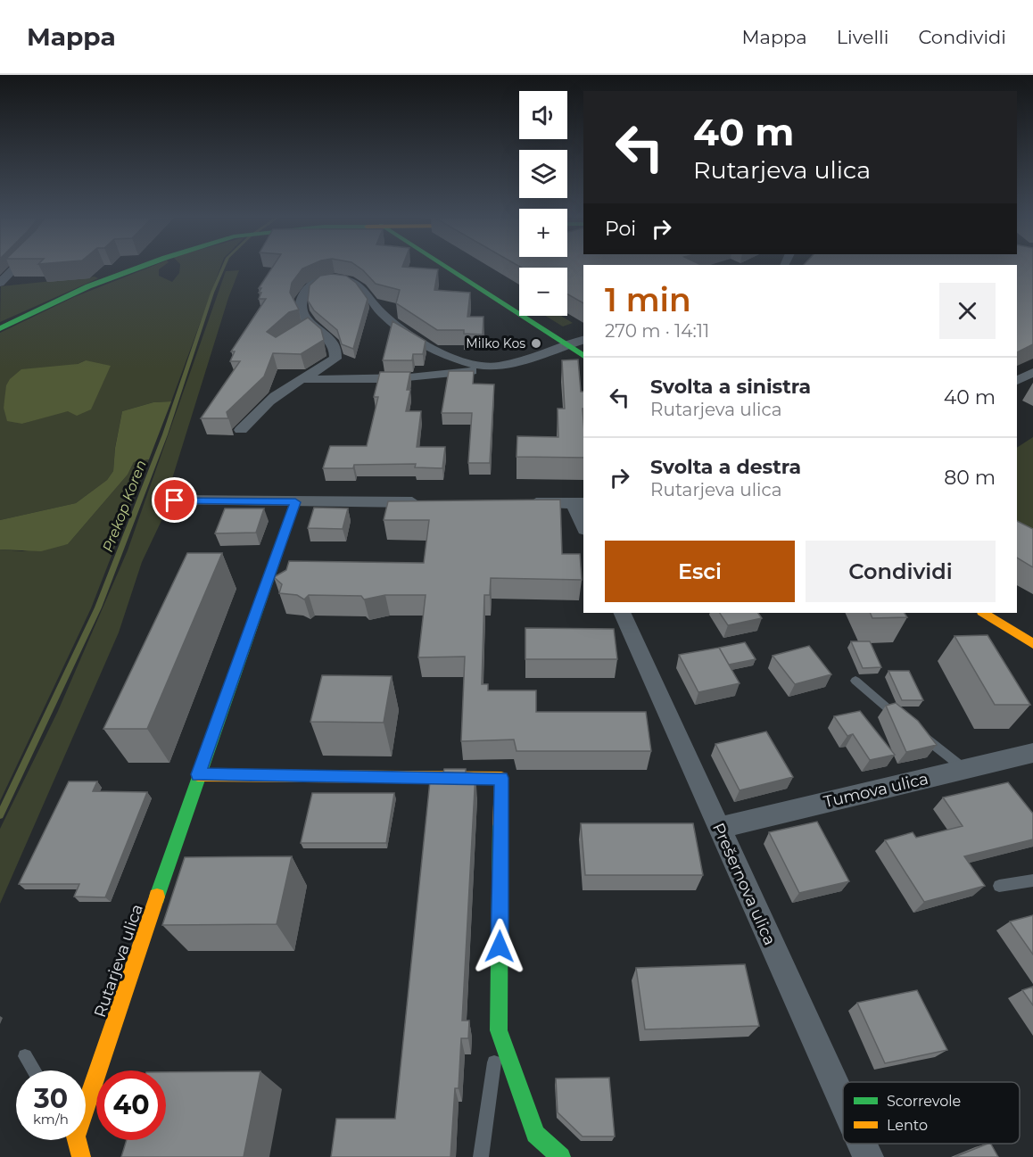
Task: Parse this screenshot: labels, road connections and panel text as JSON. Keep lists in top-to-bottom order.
{
  "streets": {
    "street": ["Tumova ulica", "Prešernova ulica", "Rutarjeva ulica"]
  },
  "crossings": [
    ["Tumova ulica", "Prešernova ulica"]
  ],
  "water": ["Prekop Koren"],
  "places": ["Milko Kos"],
  "legend": ["Scorrevole", "Lento"],
  "page": {
    "header": "Mappa",
    "nav": ["Mappa", "Livelli", "Condividi"],
    "map_buttons": ["+", "−"],
    "turn": ["40 m", "Rutarjeva ulica"],
    "then": "Poi",
    "heading": ["1 min", "270 m · 14:11"],
    "list": [
      {
        "name": "Svolta a sinistra",
        "note": "Rutarjeva ulica",
        "value": "40 m"
      },
      {
        "name": "Svolta a destra",
        "note": "Rutarjeva ulica",
        "value": "80 m"
      }
    ],
    "buttons": ["Esci", "Condividi"],
    "speed": "30 km/h",
    "limit": "40"
  }
}
